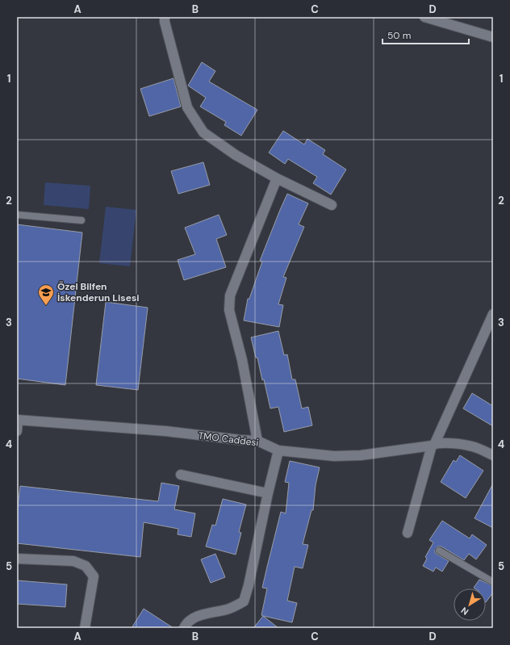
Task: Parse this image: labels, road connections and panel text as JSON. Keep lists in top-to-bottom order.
{
  "streets": {
    "street": ["TMO Caddesi"]
  },
  "places": {
    "school or university": ["Özel Bilfen İskenderun Lisesi"]
  },
  "scale_bar": "50 m",
  "north": "bottom left",
  "grid": {
    "columns": [
      "A",
      "B",
      "C",
      "D"
    ],
    "rows": [
      "1",
      "2",
      "3",
      "4",
      "5"
    ]
  }
}
